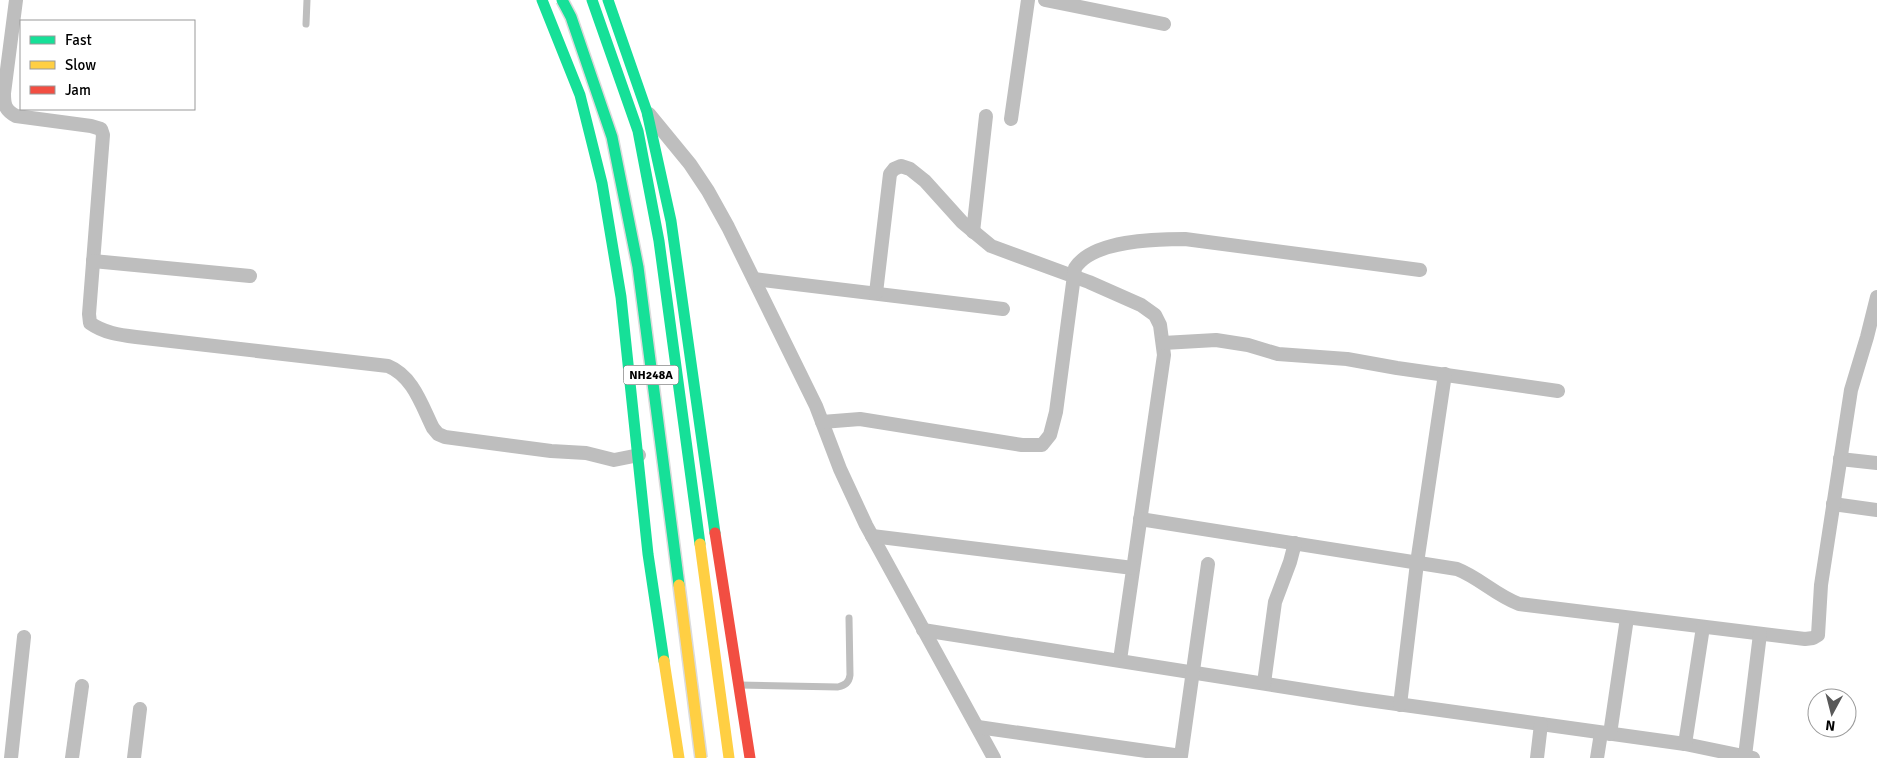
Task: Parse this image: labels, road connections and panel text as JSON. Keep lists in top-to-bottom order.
{
  "streets": {
    "main road": ["NH248A"]
  },
  "legend": ["Fast", "Slow", "Jam"],
  "north": "bottom"
}
